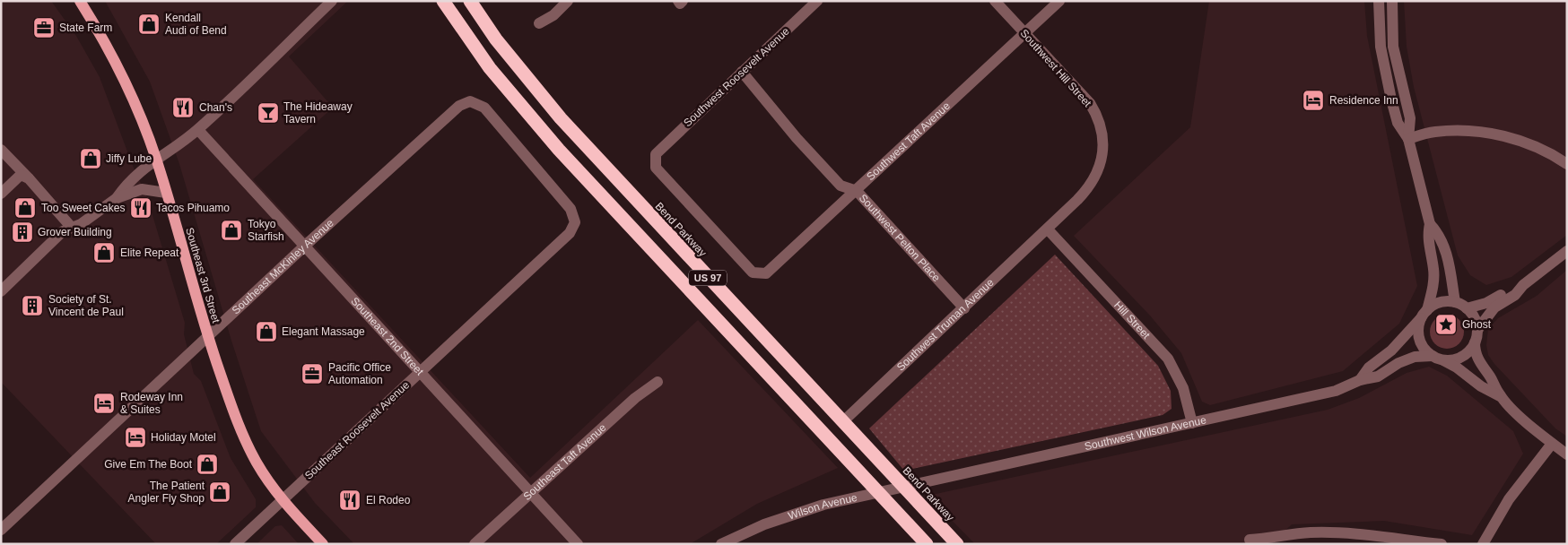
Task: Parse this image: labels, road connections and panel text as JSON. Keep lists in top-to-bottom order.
{
  "streets": {
    "highway": ["Bend Parkway", "US 97"],
    "main road": ["Southeast 3rd Street"],
    "street": [
      "Southwest Hill Street",
      "Southwest Roosevelt Avenue",
      "Southwest Taft Avenue",
      "Southwest Pelton Place",
      "Southeast McKinley Avenue",
      "Hill Street",
      "Southwest Truman Avenue",
      "Southeast 2nd Street",
      "Southeast Roosevelt Avenue",
      "Southwest Wilson Avenue",
      "Southeast Taft Avenue",
      "Wilson Avenue"
    ]
  },
  "crossings": [
    ["Southwest Hill Street", "Southwest Taft Avenue"],
    ["Southwest Hill Street", "Hill Street"],
    ["Southwest Hill Street", "Southwest Truman Avenue"],
    ["Southwest Roosevelt Avenue", "Southwest Taft Avenue"],
    ["Southwest Roosevelt Avenue", "Southwest Pelton Place"],
    ["Southwest Taft Avenue", "Southwest Pelton Place"],
    ["Bend Parkway", "Southwest Truman Avenue"],
    ["Southwest Pelton Place", "Southwest Truman Avenue"],
    ["Southeast McKinley Avenue", "Southeast 3rd Street"],
    ["Southeast McKinley Avenue", "Southeast 2nd Street"],
    ["Southeast McKinley Avenue", "Southeast Roosevelt Avenue"],
    ["Southeast 3rd Street", "Southeast Roosevelt Avenue"],
    ["Hill Street", "Southwest Truman Avenue"],
    ["Hill Street", "Southwest Wilson Avenue"],
    ["Southeast 2nd Street", "Southeast Roosevelt Avenue"],
    ["Southeast 2nd Street", "Southeast Taft Avenue"],
    ["Southwest Wilson Avenue", "Wilson Avenue"]
  ],
  "places": {
    "shop": [
      "Kendall Audi of Bend",
      "Jiffy Lube",
      "Too Sweet Cakes",
      "Tokyo Starfish",
      "Elite Repeat",
      "Elegant Massage",
      "Give Em The Boot",
      "The Patient Angler Fly Shop"
    ],
    "office": ["State Farm", "Pacific Office Automation"],
    "hotel": ["Residence Inn", "Rodeway Inn & Suites", "Holiday Motel"],
    "restaurant": ["Chan's", "Tacos Pihuamo", "El Rodeo"],
    "bar": ["The Hideaway Tavern"],
    "building": ["Grover Building", "Society of St. Vincent de Paul"],
    "place": ["Ghost"]
  }
}
